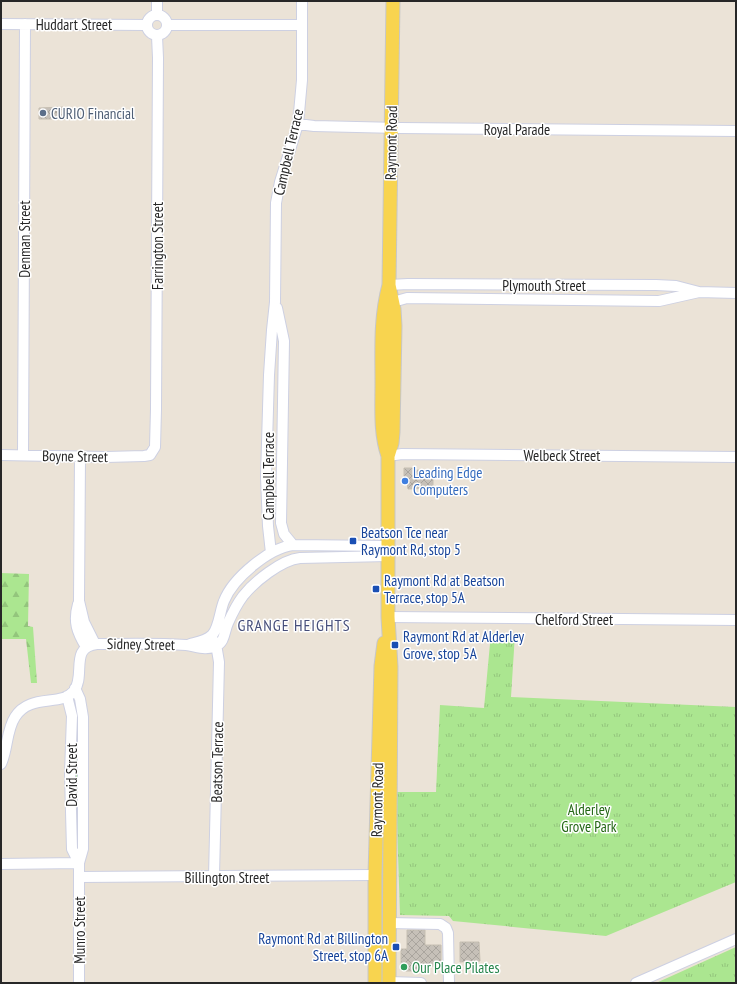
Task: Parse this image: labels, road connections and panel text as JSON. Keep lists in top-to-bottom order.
{
  "streets": {
    "main road": ["Raymont Road"],
    "street": [
      "Huddart Street",
      "Royal Parade",
      "Campbell Terrace",
      "Denman Street",
      "Farrington Street",
      "Plymouth Street",
      "Welbeck Street",
      "Boyne Street",
      "Chelford Street",
      "Sidney Street",
      "Beatson Terrace",
      "David Street",
      "Billington Street",
      "Munro Street"
    ]
  },
  "crossings": [
    ["Huddart Street", "Denman Street"],
    ["Huddart Street", "Farrington Street"],
    ["Royal Parade", "Raymont Road"],
    ["Royal Parade", "Campbell Terrace"],
    ["Raymont Road", "Plymouth Street"],
    ["Raymont Road", "Welbeck Street"],
    ["Raymont Road", "Chelford Street"],
    ["Raymont Road", "Billington Street"],
    ["Denman Street", "Boyne Street"],
    ["Farrington Street", "Boyne Street"],
    ["Sidney Street", "Beatson Terrace"],
    ["Beatson Terrace", "Billington Street"],
    ["David Street", "Billington Street"],
    ["David Street", "Munro Street"],
    ["Billington Street", "Munro Street"]
  ],
  "districts": ["GRANGE HEIGHTS"],
  "parks": ["Alderley Grove Park"],
  "places": {
    "other": ["CURIO Financial", "Leading Edge Computers", "Our Place Pilates"],
    "transit": [
      "Beatson Tce near Raymont Rd, stop 5",
      "Raymont Rd at Beatson Terrace, stop 5A",
      "Raymont Rd at Alderley Grove, stop 5A",
      "Raymont Rd at Billington Street, stop 6A"
    ]
  }
}
